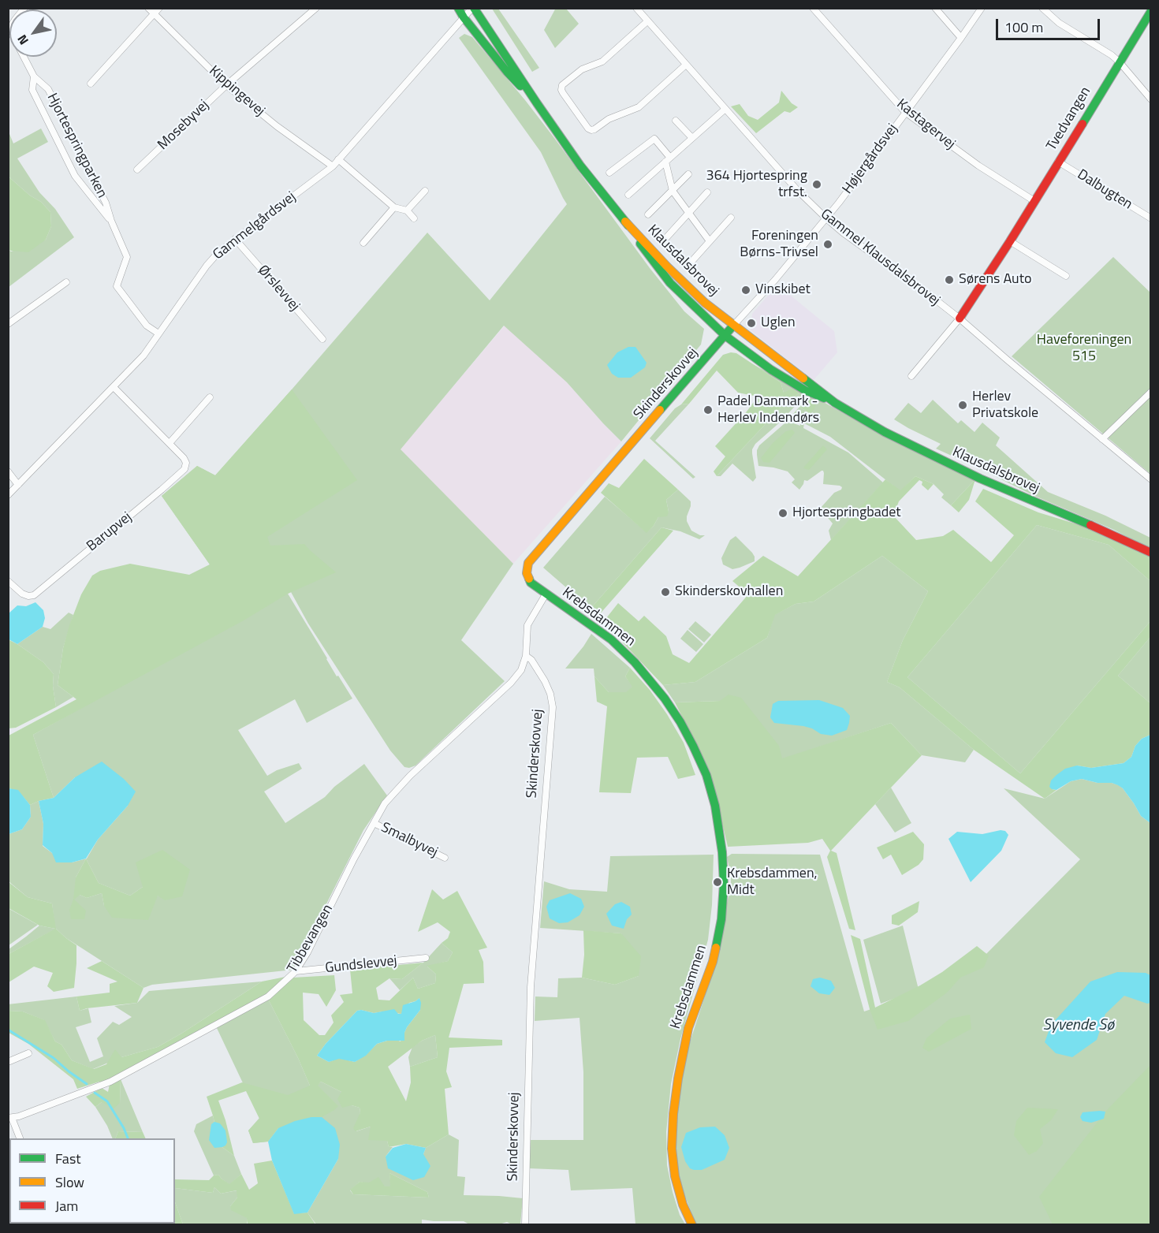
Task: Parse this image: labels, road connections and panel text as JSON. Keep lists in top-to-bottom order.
{
  "streets": {
    "street": [
      "Kippingevej",
      "Tvedvangen",
      "Kastagervej",
      "Mosebyvej",
      "Hjortespringparken",
      "Højergårdsvej",
      "Dalbugten",
      "Gammelgårdsvej",
      "Gammel Klausdalsbrovej",
      "Klausdalsbrovej",
      "Ørslevvej",
      "Skinderskovvej",
      "Barupvej",
      "Krebsdammen",
      "Smalbyvej",
      "Tibbevangen",
      "Gundslevvej"
    ]
  },
  "crossings": [
    ["Kippingevej", "Mosebyvej"],
    ["Kippingevej", "Gammelgårdsvej"],
    ["Tvedvangen", "Kastagervej"],
    ["Tvedvangen", "Dalbugten"],
    ["Tvedvangen", "Gammel Klausdalsbrovej"],
    ["Kastagervej", "Højergårdsvej"],
    ["Hjortespringparken", "Gammelgårdsvej"],
    ["Højergårdsvej", "Gammel Klausdalsbrovej"],
    ["Højergårdsvej", "Skinderskovvej"],
    ["Gammelgårdsvej", "Klausdalsbrovej"],
    ["Gammelgårdsvej", "Ørslevvej"],
    ["Gammelgårdsvej", "Barupvej"],
    ["Gammel Klausdalsbrovej", "Skinderskovvej"],
    ["Klausdalsbrovej", "Skinderskovvej"],
    ["Skinderskovvej", "Krebsdammen"],
    ["Skinderskovvej", "Tibbevangen"],
    ["Smalbyvej", "Tibbevangen"],
    ["Tibbevangen", "Gundslevvej"]
  ],
  "water": ["Syvende Sø"],
  "parks": ["Haveforeningen 515"],
  "places": [
    "364 Hjortespring trfst.",
    "Foreningen Børns-Trivsel",
    "Sørens Auto",
    "Vinskibet",
    "Uglen",
    "Herlev Privatskole",
    "Padel Danmark - Herlev Indendørs",
    "Hjortespringbadet",
    "Skinderskovhallen",
    "Krebsdammen, Midt"
  ],
  "legend": ["Fast", "Slow", "Jam"],
  "scale_bar": "100 m",
  "north": "bottom left"
}
